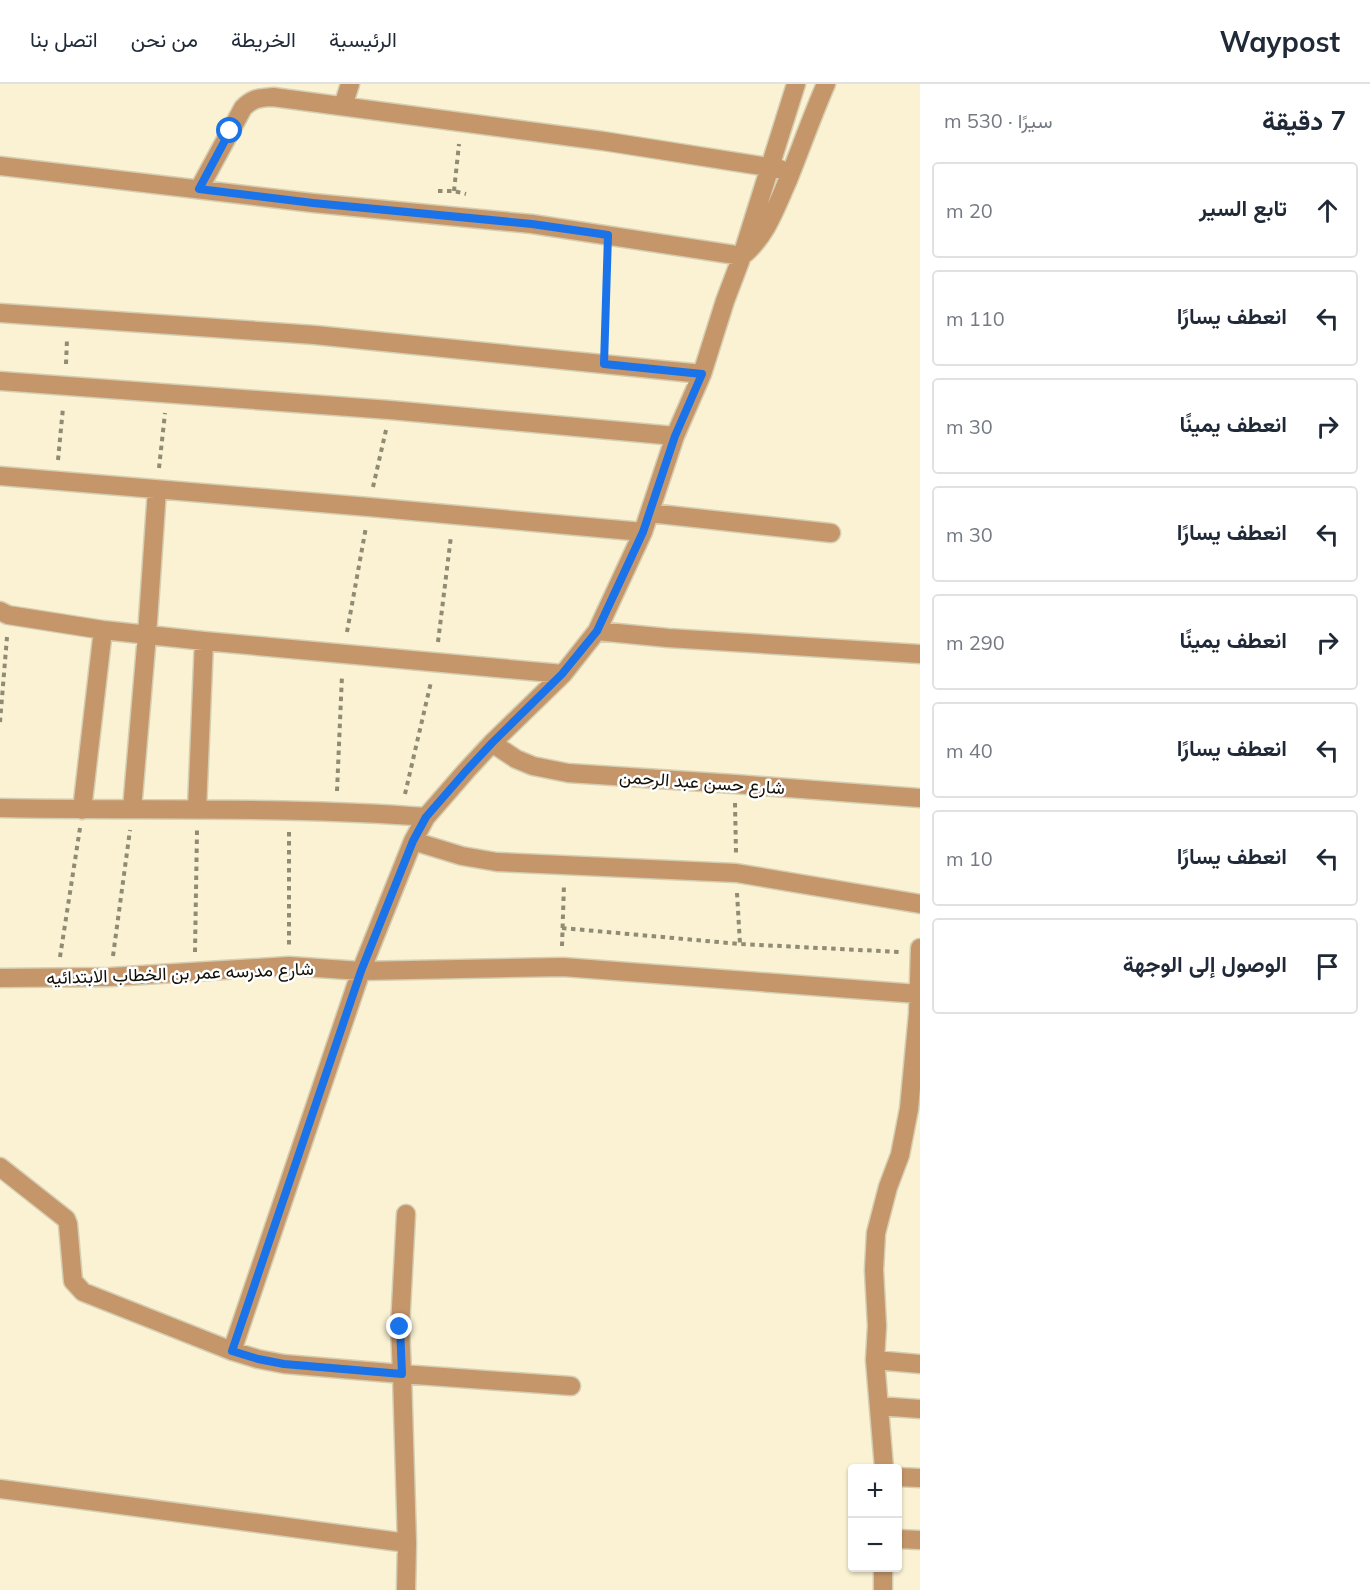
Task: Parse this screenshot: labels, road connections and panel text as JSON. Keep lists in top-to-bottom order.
{
  "streets": {
    "street": ["شارع حسن عبد الرحمن", "شارع مدرسه عمر بن الخطاب الابتدائيه"]
  },
  "page": {
    "header": "Waypost",
    "nav": [
      "الرئيسية",
      "الخريطة",
      "من نحن",
      "اتصل بنا"
    ],
    "heading": ["7 دقيقة", "سيرًا · 530 m"],
    "list": [
      ["تابع السير", "20 m"],
      ["انعطف يسارًا", "110 m"],
      ["انعطف يمينًا", "30 m"],
      ["انعطف يسارًا", "30 m"],
      ["انعطف يمينًا", "290 m"],
      ["انعطف يسارًا", "40 m"],
      ["انعطف يسارًا", "10 m"],
      "الوصول إلى الوجهة"
    ],
    "map_buttons": ["+", "−"]
  }
}
